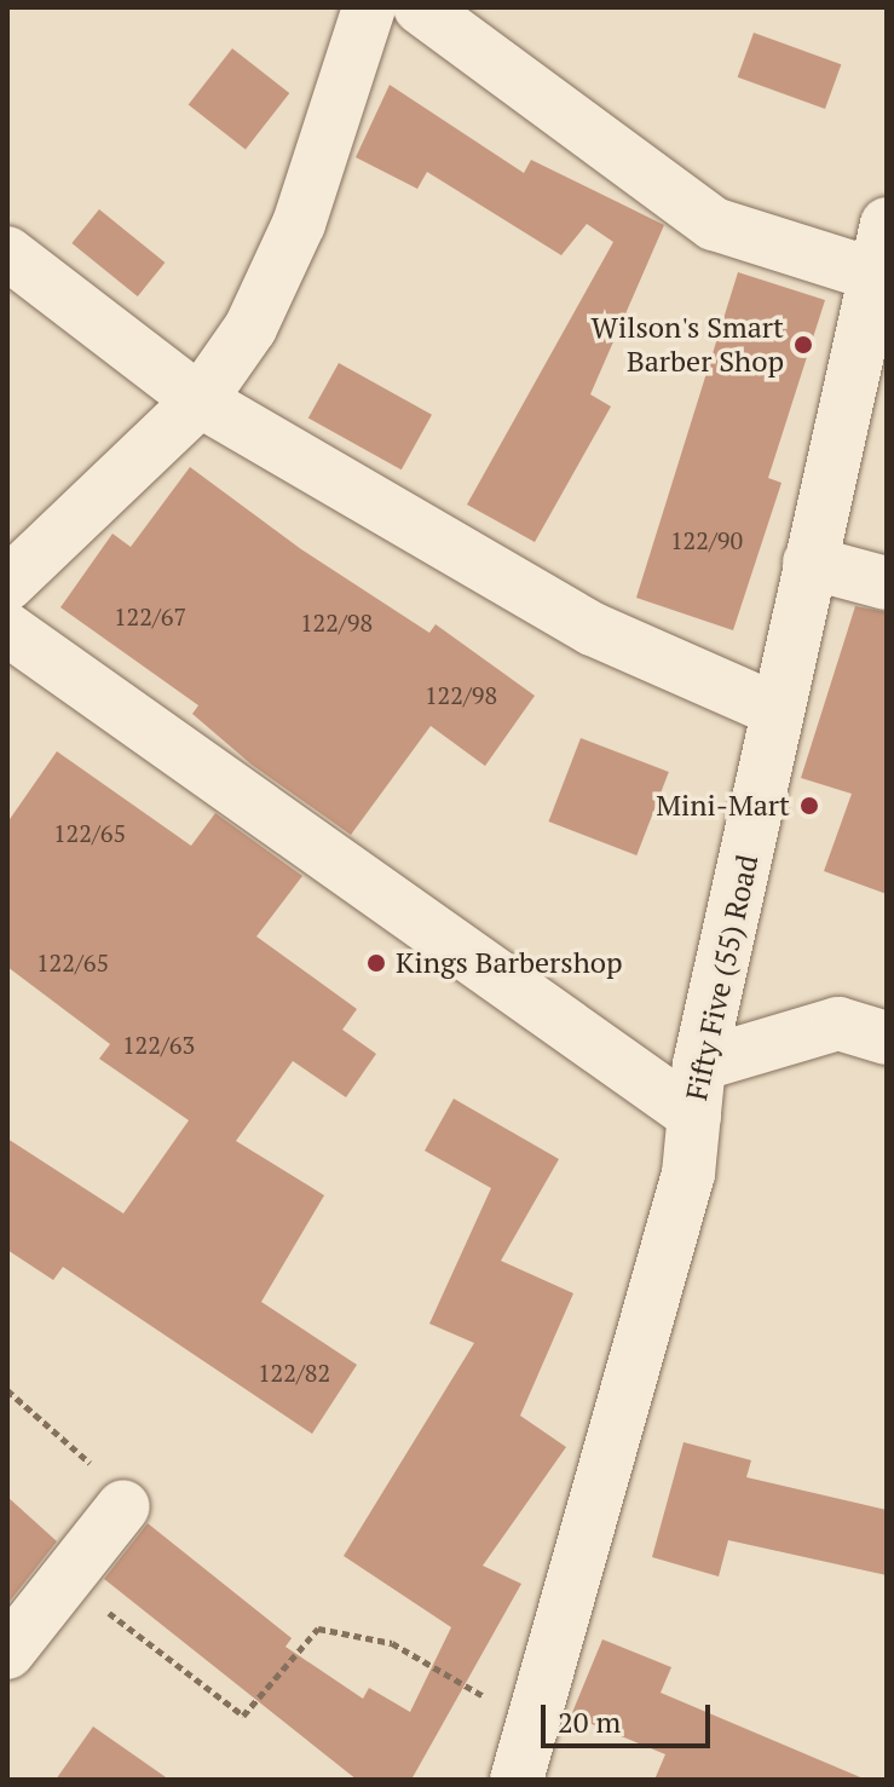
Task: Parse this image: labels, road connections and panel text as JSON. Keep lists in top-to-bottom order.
{
  "streets": {
    "street": ["Fifty Five (55) Road"]
  },
  "places": ["Wilson's Smart Barber Shop", "Mini-Mart", "Kings Barbershop"],
  "house_numbers": [
    "122/90",
    "122/67",
    "122/98",
    "122/98",
    "122/65",
    "122/65",
    "122/63",
    "122/82"
  ],
  "scale_bar": "20 m"
}
